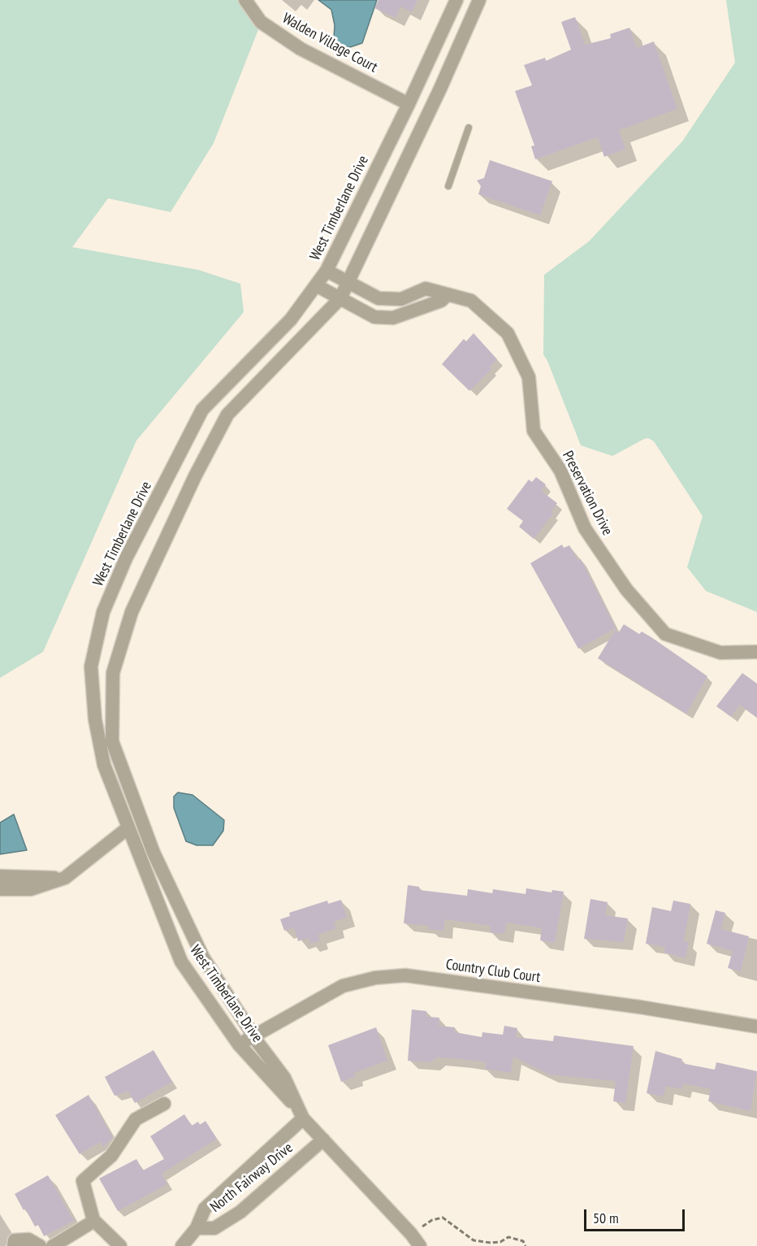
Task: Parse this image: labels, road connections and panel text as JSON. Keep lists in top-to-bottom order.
{
  "streets": {
    "street": [
      "Walden Village Court",
      "West Timberlane Drive",
      "Preservation Drive",
      "Country Club Court",
      "North Fairway Drive"
    ]
  },
  "crossings": [
    ["Walden Village Court", "West Timberlane Drive"],
    ["West Timberlane Drive", "Preservation Drive"],
    ["West Timberlane Drive", "Country Club Court"],
    ["West Timberlane Drive", "North Fairway Drive"]
  ],
  "scale_bar": "50 m"
}
